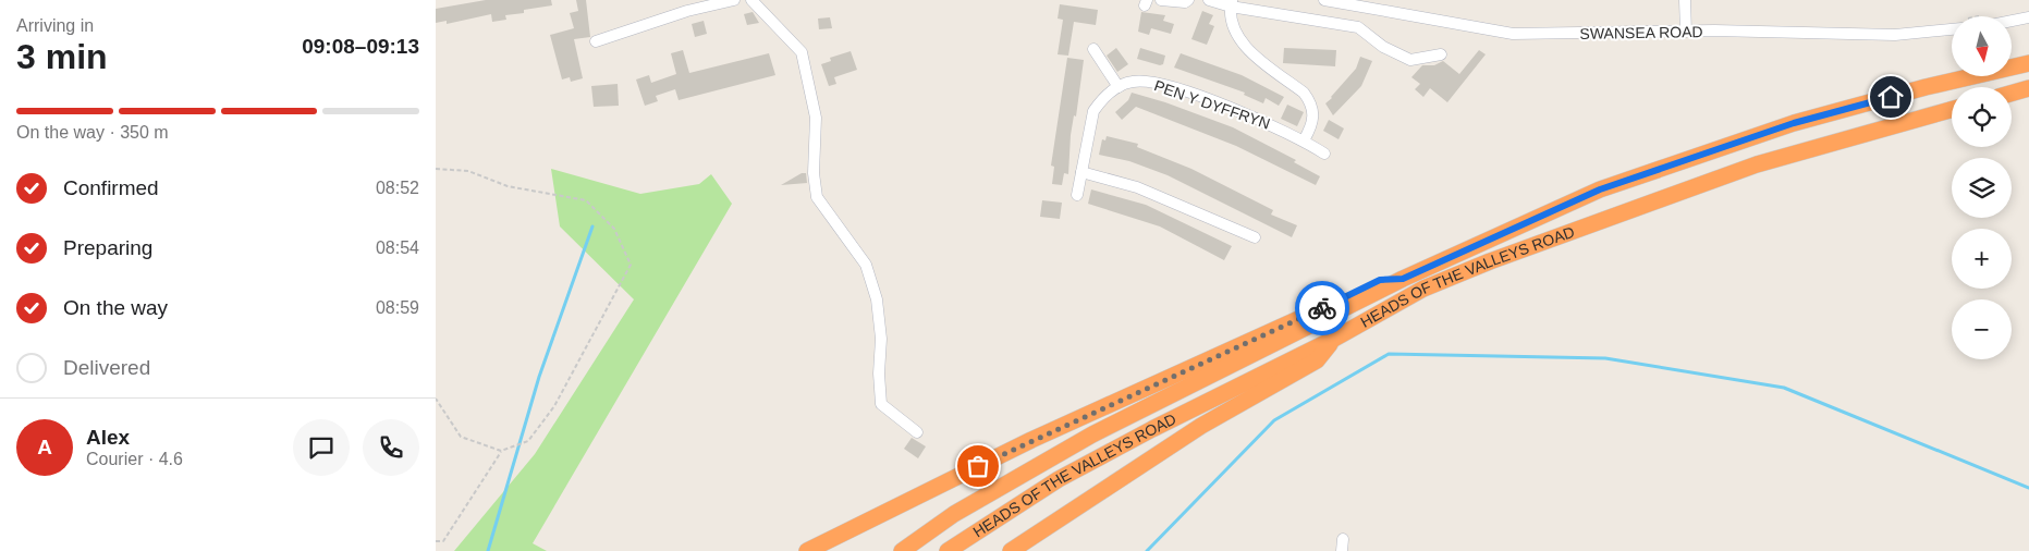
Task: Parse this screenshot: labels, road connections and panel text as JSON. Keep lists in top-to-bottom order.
{
  "streets": {
    "highway": ["HEADS OF THE VALLEYS ROAD"],
    "street": ["SWANSEA ROAD", "PEN Y DYFFRYN"]
  },
  "north": "bottom",
  "page": {
    "heading": ["3 min", "Arriving in", "09:08–09:13"],
    "panel": ["Alex", "Courier · 4.6"],
    "map_buttons": ["+", "−"],
    "bar": "On the way · 350 m",
    "list": [
      ["Confirmed", "08:52"],
      ["Preparing", "08:54"],
      ["On the way", "08:59"],
      "Delivered"
    ],
    "round": "A"
  }
}
